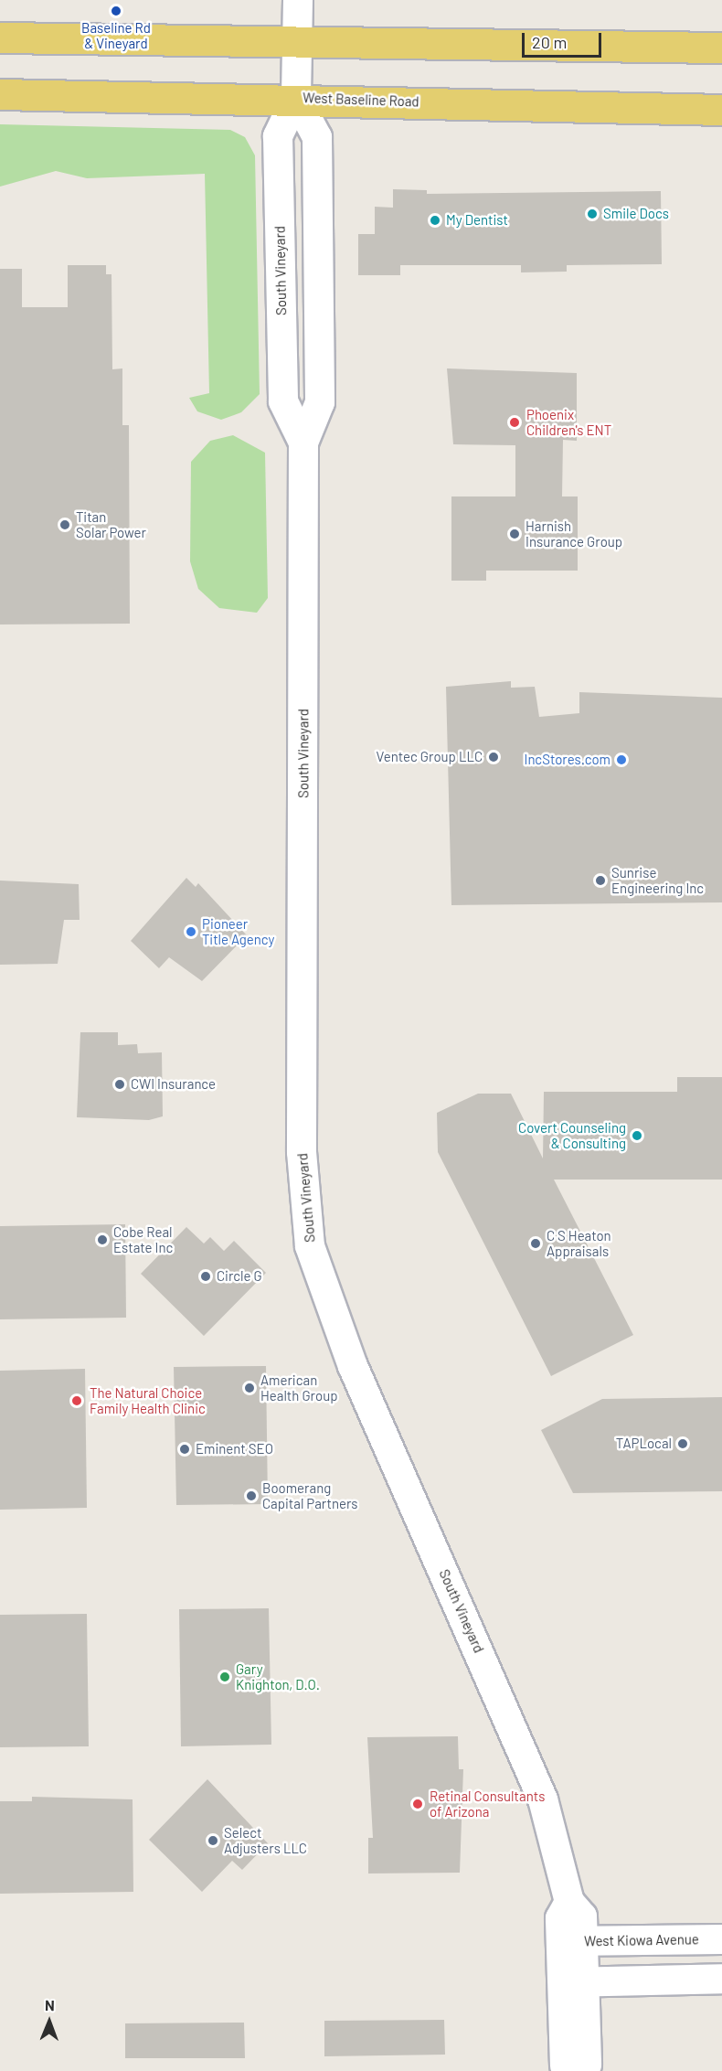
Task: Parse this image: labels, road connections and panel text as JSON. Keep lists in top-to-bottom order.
{
  "streets": {
    "main road": ["West Baseline Road"],
    "street": ["South Vineyard", "West Kiowa Avenue"]
  },
  "crossings": [
    ["West Baseline Road", "South Vineyard"],
    ["South Vineyard", "West Kiowa Avenue"]
  ],
  "places": [
    "Baseline Rd & Vineyard",
    "Smile Docs",
    "My Dentist",
    "Phoenix Children's ENT",
    "Titan Solar Power",
    "Harnish Insurance Group",
    "Ventec Group LLC",
    "IncStores.com",
    "Sunrise Engineering Inc",
    "Pioneer Title Agency",
    "CWI Insurance",
    "Covert Counseling & Consulting",
    "Cobe Real Estate Inc",
    "C S Heaton Appraisals",
    "Circle G",
    "American Health Group",
    "The Natural Choice Family Health Clinic",
    "TAPLocal",
    "Eminent SEO",
    "Boomerang Capital Partners",
    "Gary Knighton, D.O.",
    "Retinal Consultants of Arizona",
    "Select Adjusters LLC"
  ],
  "scale_bar": "20 m",
  "north": "top"
}
